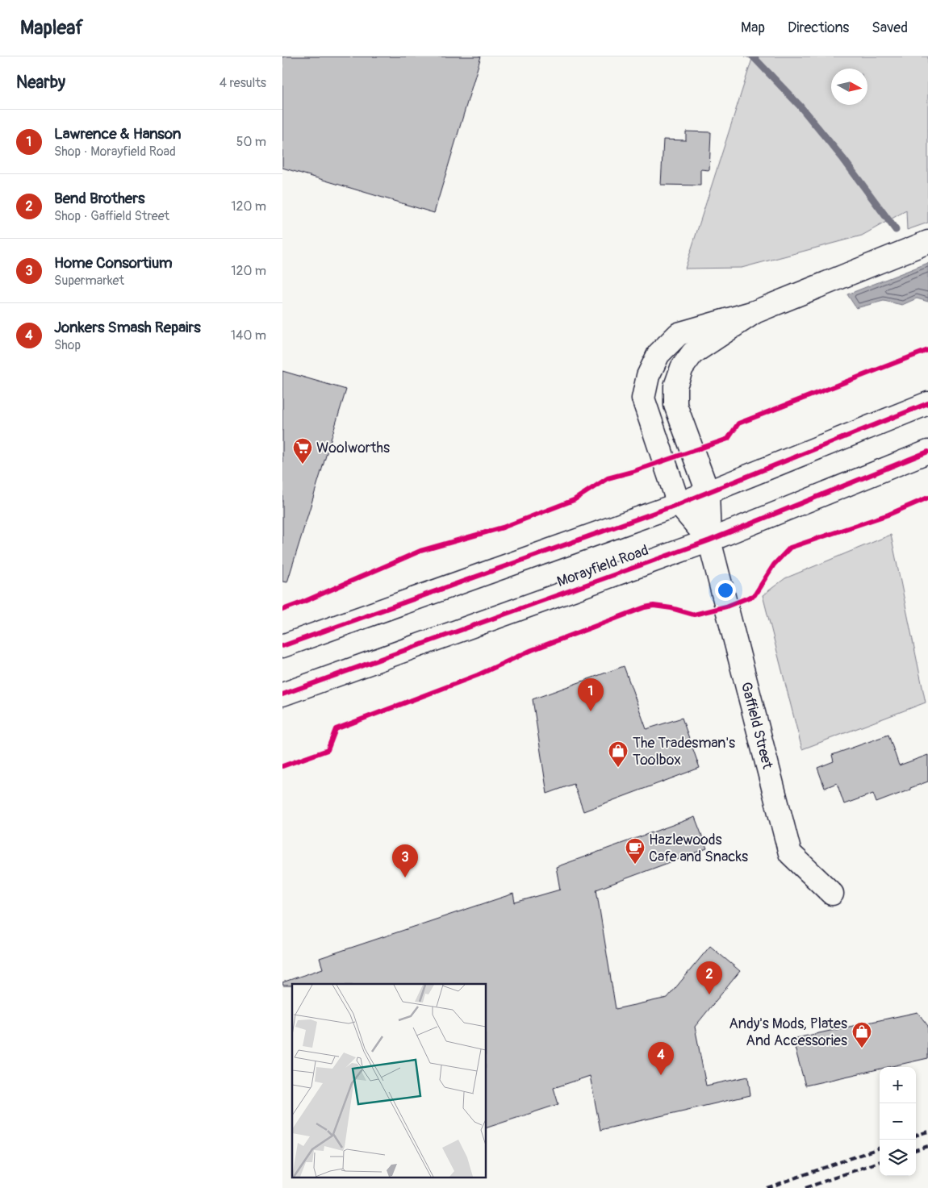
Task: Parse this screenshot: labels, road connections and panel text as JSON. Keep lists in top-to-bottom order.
{
  "streets": {
    "main road": ["Morayfield Road", "Gaffield Street"]
  },
  "crossings": [
    ["Morayfield Road", "Gaffield Street"]
  ],
  "places": {
    "supermarket": ["Woolworths"],
    "shop": ["The Tradesman's Toolbox", "Andy's Mods, Plates And Accessories"],
    "cafe": ["Hazlewoods Cafe and Snacks"]
  },
  "north": "right",
  "page": {
    "header": "Mapleaf",
    "nav": ["Map", "Directions", "Saved"],
    "heading": ["Nearby", "4 results"],
    "list": [
      {
        "mark": "1",
        "name": "Lawrence & Hanson",
        "note": "Shop · Morayfield Road",
        "value": "50 m"
      },
      {
        "mark": "2",
        "name": "Bend Brothers",
        "note": "Shop · Gaffield Street",
        "value": "120 m"
      },
      {
        "mark": "3",
        "name": "Home Consortium",
        "note": "Supermarket",
        "value": "120 m"
      },
      {
        "mark": "4",
        "name": "Jonkers Smash Repairs",
        "note": "Shop",
        "value": "140 m"
      }
    ],
    "pins": [
      "1",
      "3",
      "2",
      "4"
    ],
    "map_buttons": ["+", "−"]
  }
}
